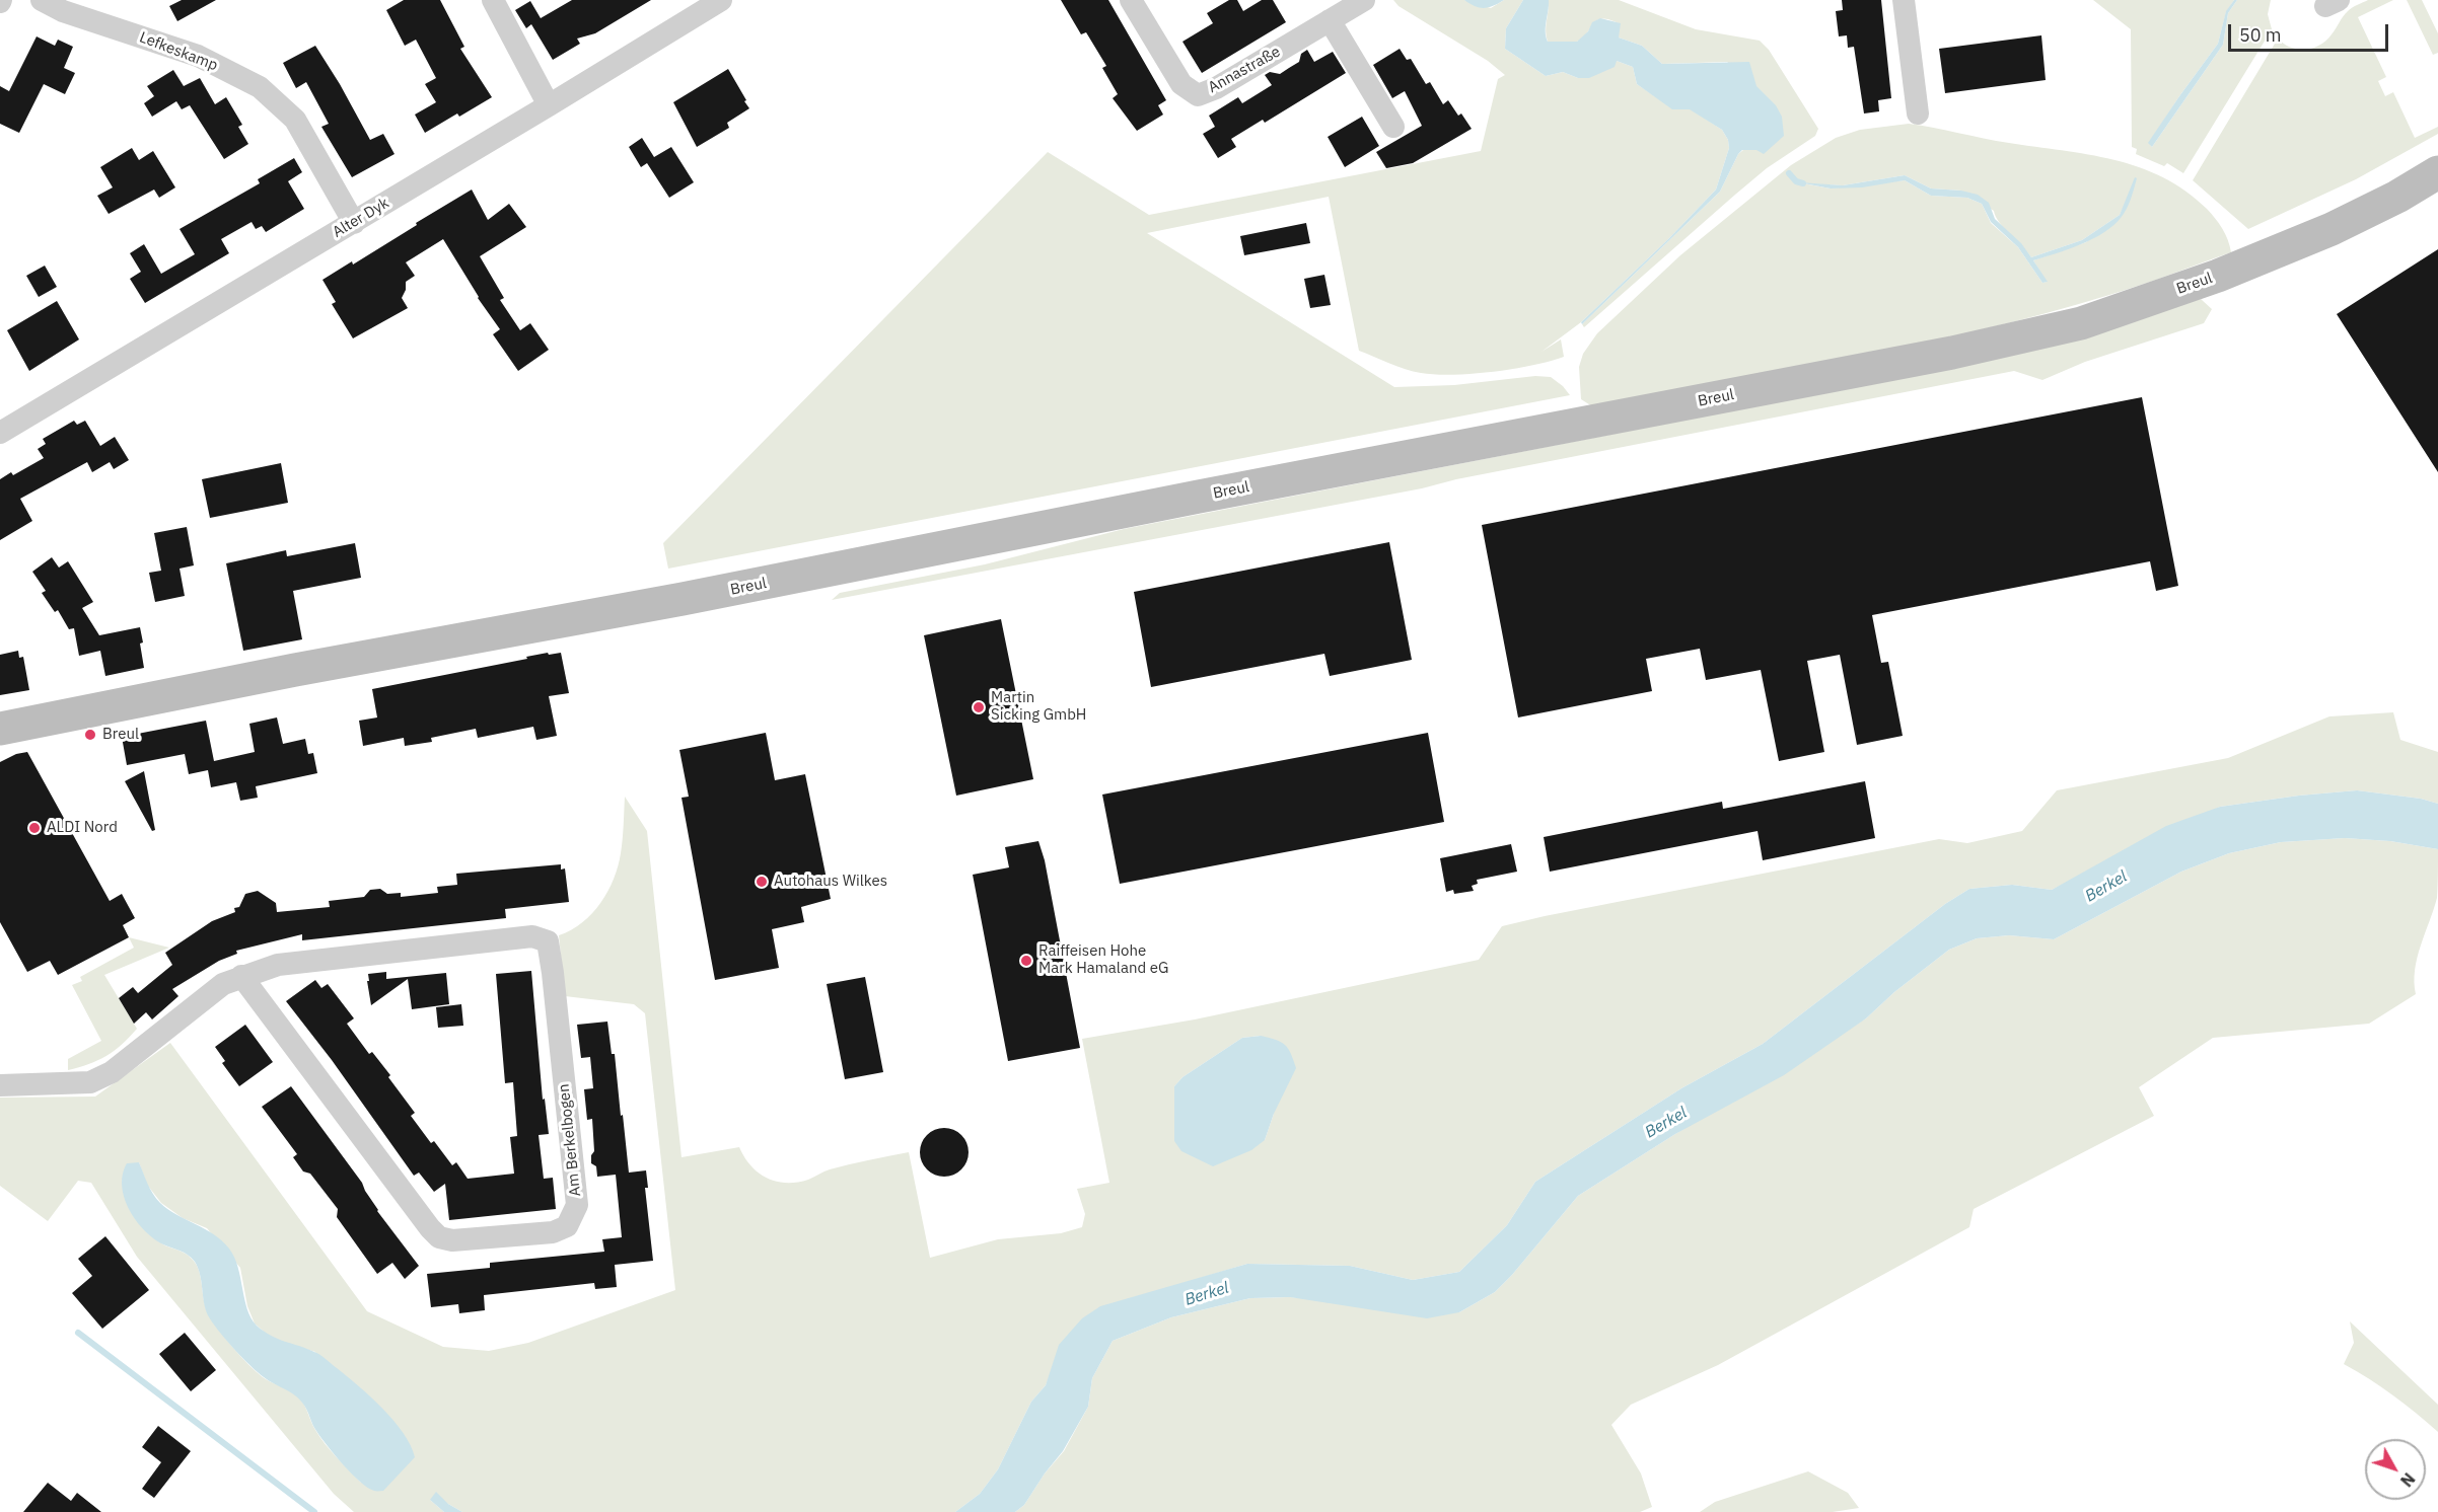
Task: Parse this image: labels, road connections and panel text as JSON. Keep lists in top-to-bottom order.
{
  "streets": {
    "main road": ["Breul"],
    "street": [
      "Lefkeskamp",
      "Annastraße",
      "Alter Dyk",
      "Am Berkelbogen"
    ]
  },
  "crossings": [
    ["Lefkeskamp", "Alter Dyk"]
  ],
  "water": ["Berkel"],
  "places": [
    "Martin Sicking GmbH",
    "Breul",
    "ALDI Nord",
    "Autohaus Wilkes",
    "Raiffeisen Hohe Mark Hamaland eG"
  ],
  "scale_bar": "50 m",
  "north": "bottom right"
}
